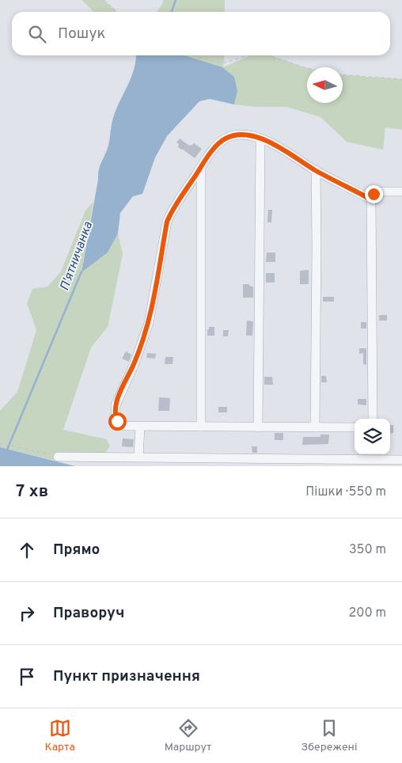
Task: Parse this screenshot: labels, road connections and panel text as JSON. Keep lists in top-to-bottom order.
{
  "water": ["П'ятничанка"],
  "north": "left",
  "page": {
    "search": "Пошук",
    "heading": ["7 хв", "Пішки · 550 m"],
    "list": [
      ["Прямо", "350 m"],
      ["Праворуч", "200 m"],
      "Пункт призначення"
    ],
    "nav": ["Карта", "Маршрут", "Збережені"]
  }
}
